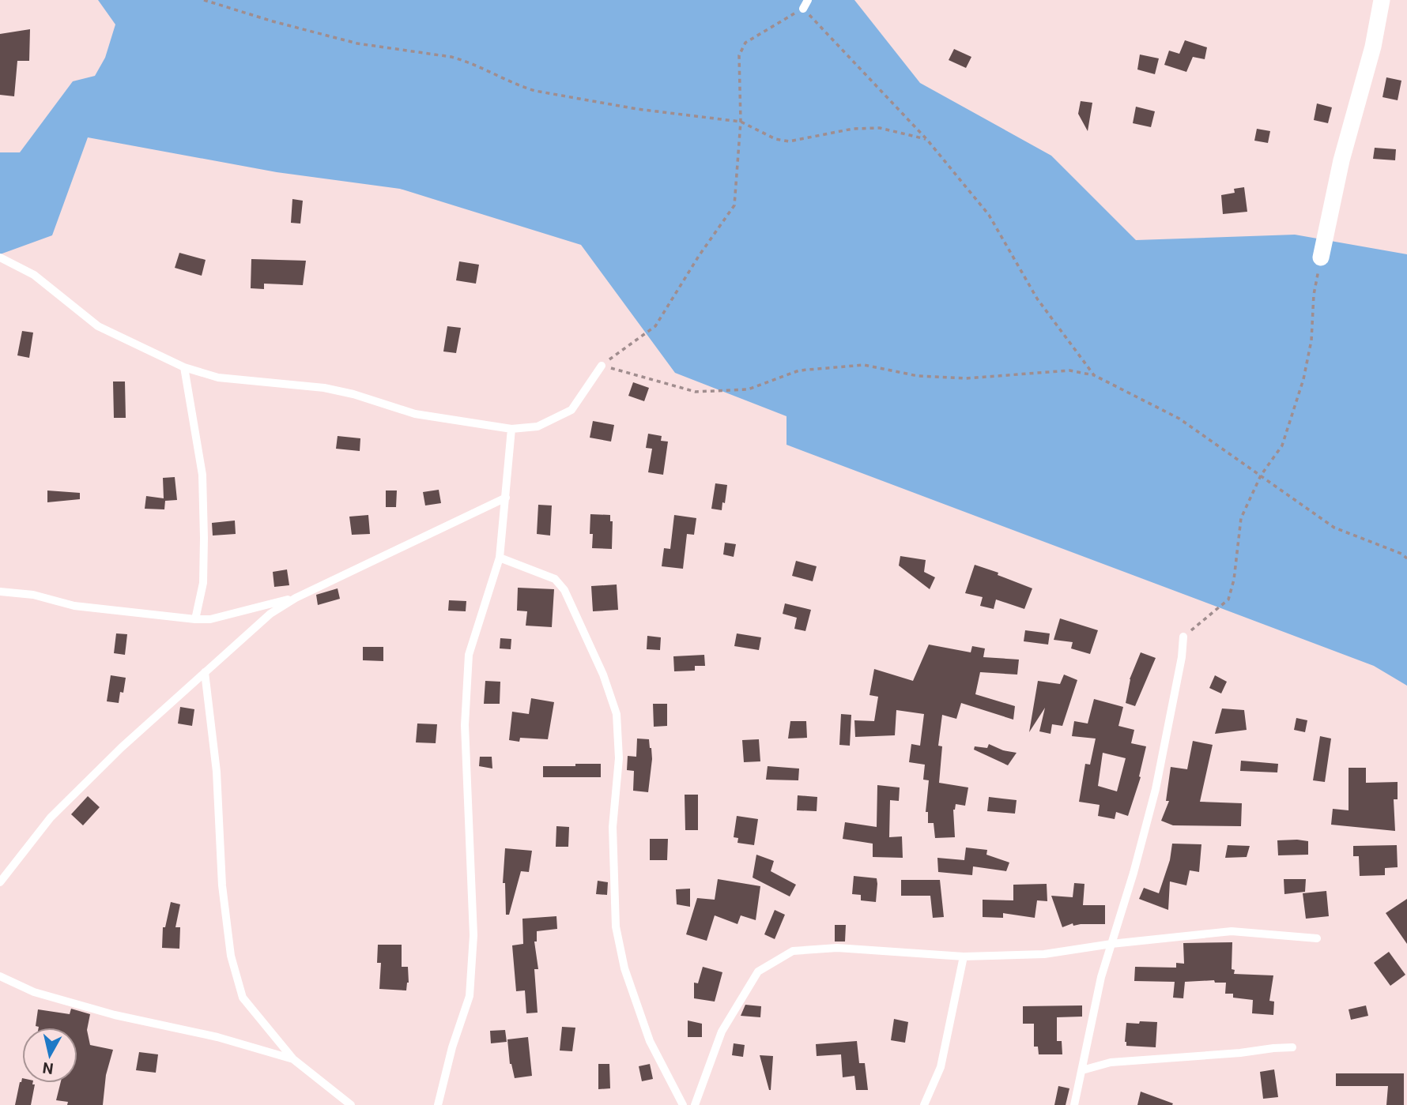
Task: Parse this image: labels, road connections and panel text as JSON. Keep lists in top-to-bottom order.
{
  "north": "bottom"
}
